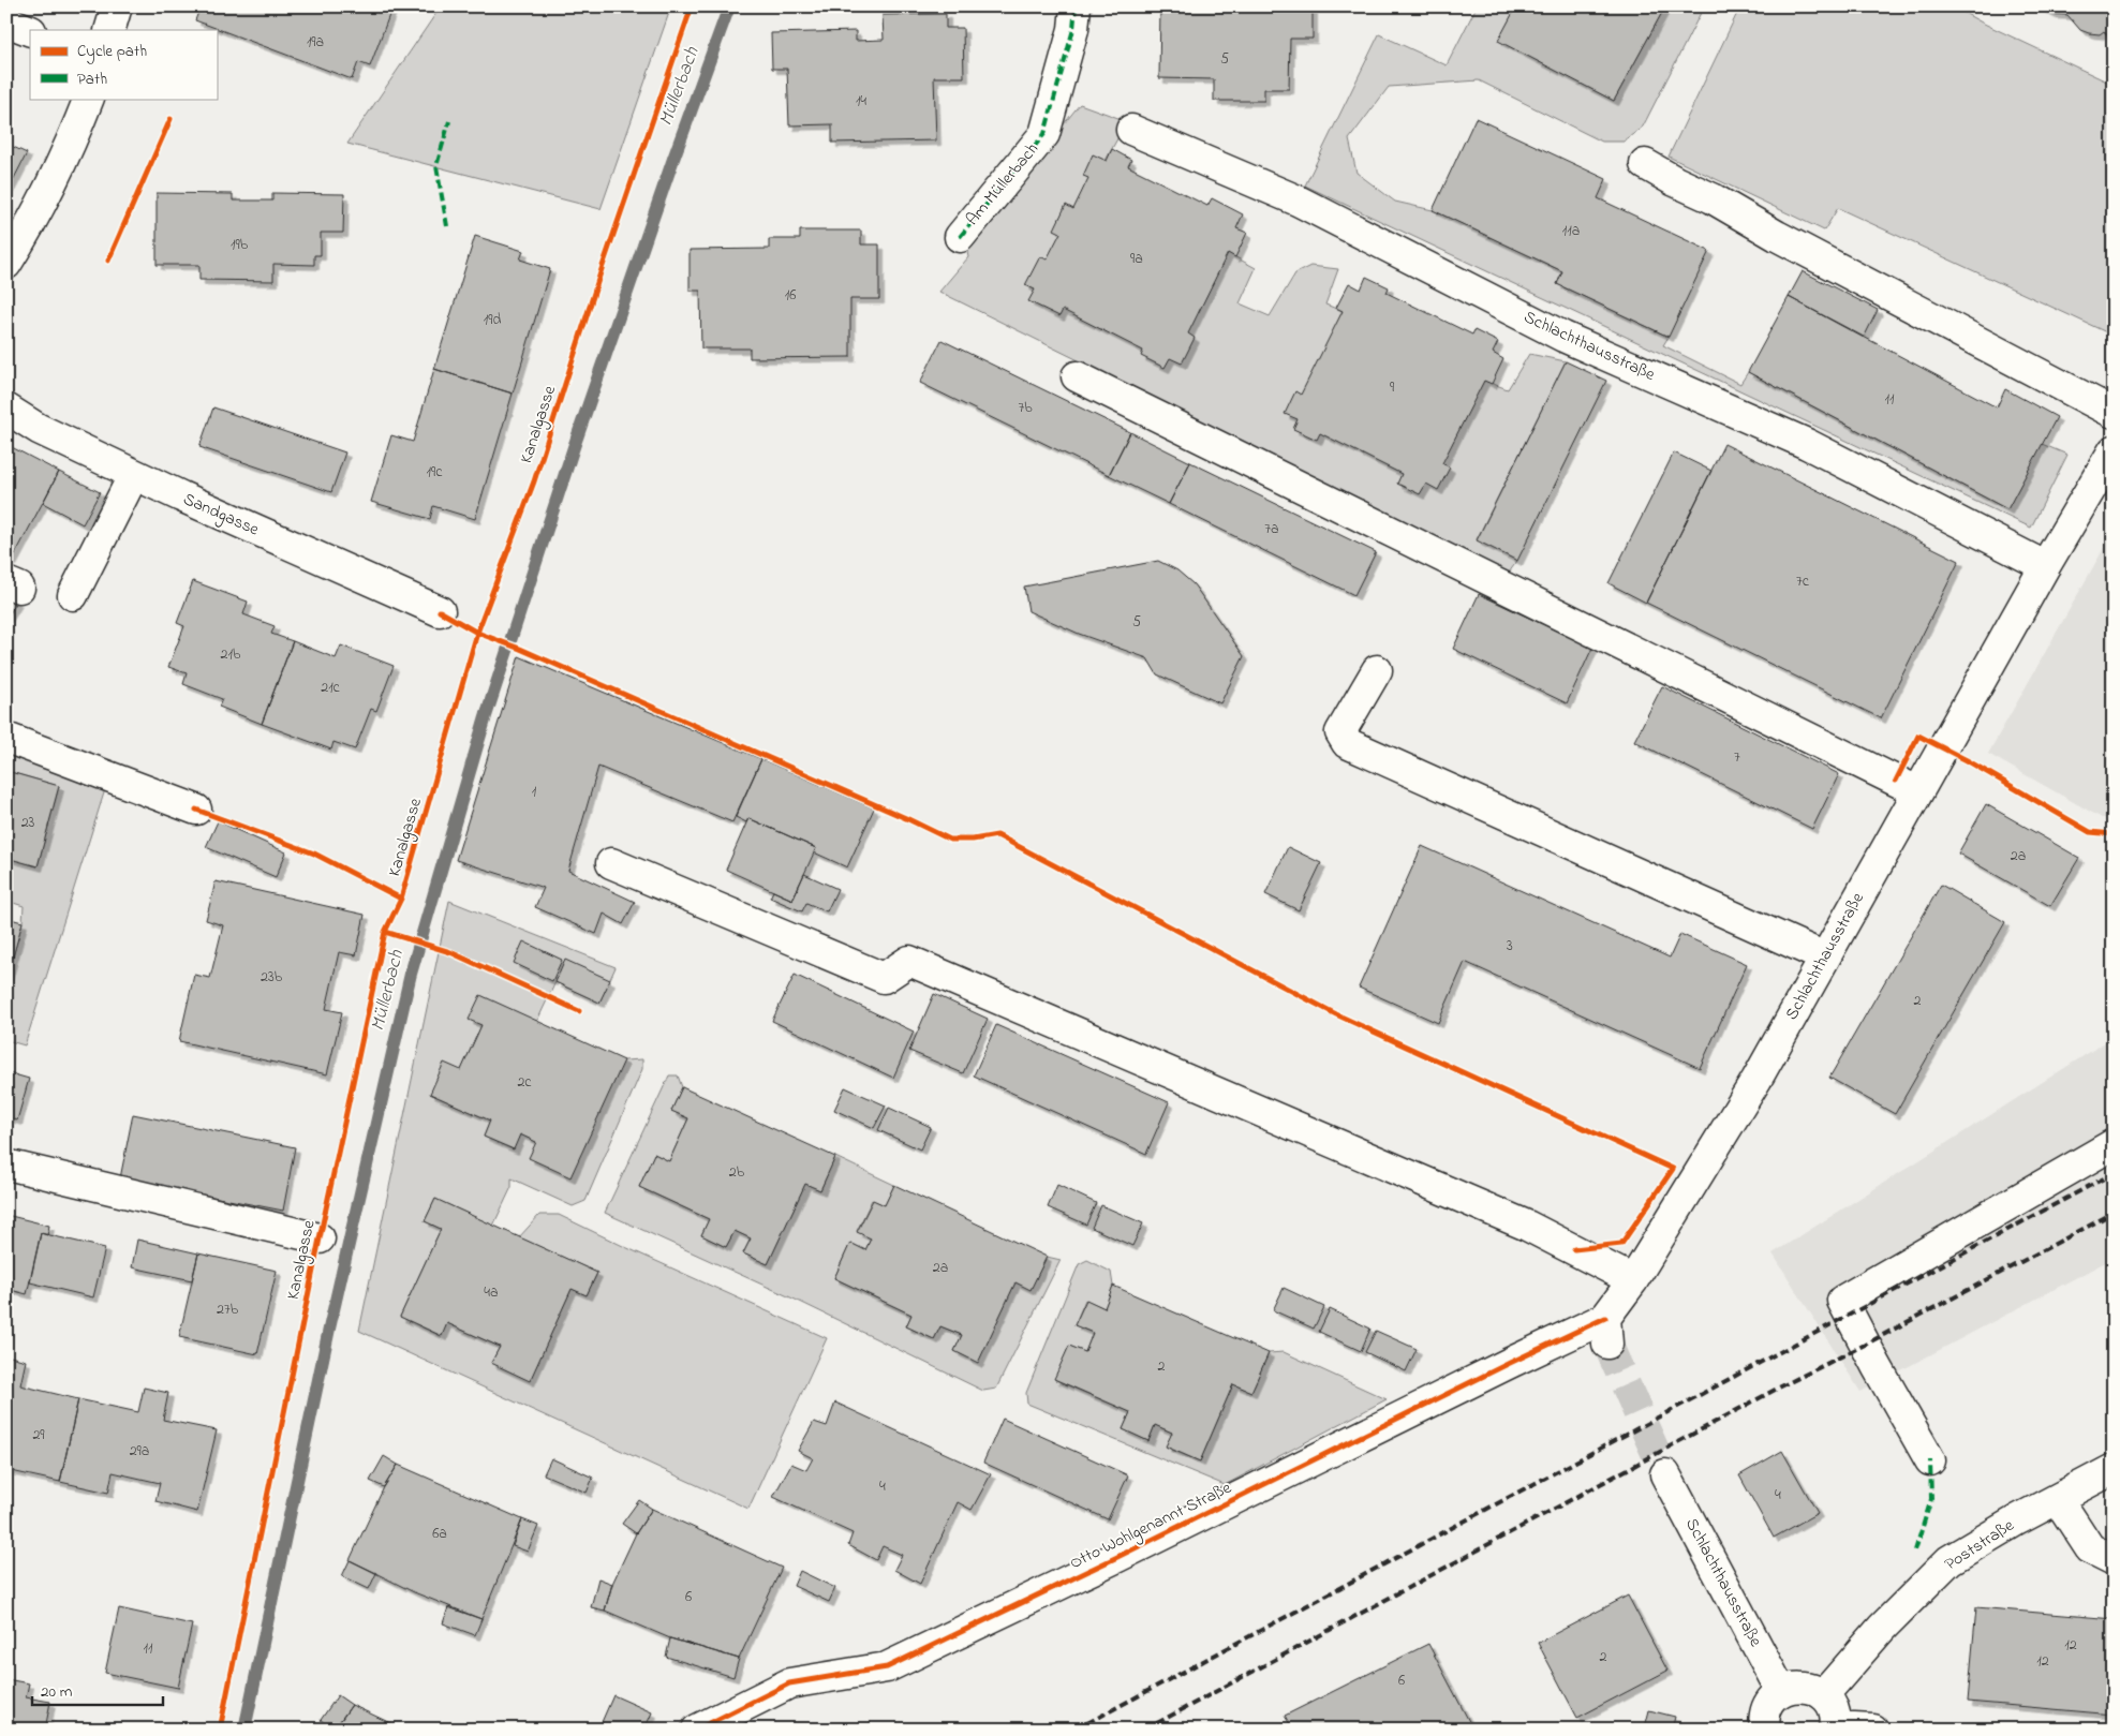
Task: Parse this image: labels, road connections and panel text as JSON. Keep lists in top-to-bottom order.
{
  "streets": {
    "street": [
      "Am Müllerbach",
      "Schlachthausstraße",
      "Kanalgasse",
      "Sandgasse",
      "Otto Wohlgenannt Straße",
      "Poststraße"
    ]
  },
  "crossings": [
    ["Schlachthausstraße", "Otto Wohlgenannt Straße"]
  ],
  "water": ["Müllerbach"],
  "house_numbers": [
    "19a",
    "5",
    "14",
    "11a",
    "19b",
    "9a",
    "16",
    "19d",
    "9",
    "11",
    "7b",
    "19c",
    "7a",
    "7c",
    "5",
    "21b",
    "21c",
    "7",
    "1",
    "23",
    "2a",
    "3",
    "23b",
    "2",
    "2c",
    "2b",
    "2a",
    "4a",
    "27b",
    "2",
    "29",
    "29a",
    "4",
    "4",
    "6a",
    "6",
    "12",
    "11",
    "2",
    "12",
    "6"
  ],
  "legend": ["Cycle path", "Path"],
  "scale_bar": "20 m"
}
